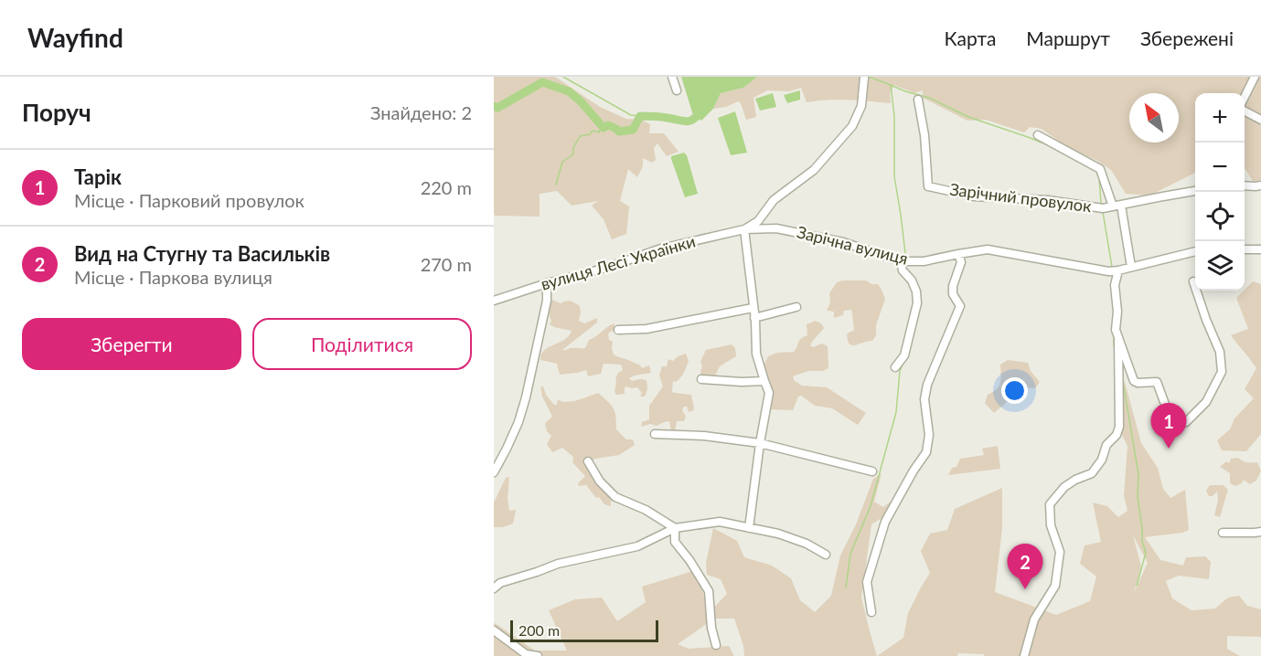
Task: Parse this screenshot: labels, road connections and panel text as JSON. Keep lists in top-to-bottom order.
{
  "streets": {
    "street": ["Зарічний провулок", "Зарічна вулиця", "вулиця Лесі Українки"]
  },
  "crossings": [
    ["Зарічна вулиця", "вулиця Лесі Українки"]
  ],
  "scale_bar": "200 m",
  "north": "top left",
  "page": {
    "header": "Wayfind",
    "nav": ["Карта", "Маршрут", "Збережені"],
    "heading": ["Поруч", "Знайдено: 2"],
    "map_buttons": ["+", "−"],
    "list": [
      {
        "mark": "1",
        "name": "Тарік",
        "note": "Місце · Парковий провулок",
        "value": "220 m"
      },
      {
        "mark": "2",
        "name": "Вид на Стугну та Васильків",
        "note": "Місце · Паркова вулиця",
        "value": "270 m"
      }
    ],
    "buttons": ["Зберегти", "Поділитися"],
    "pins": ["1", "2"],
    "scale": "200 m"
  }
}
